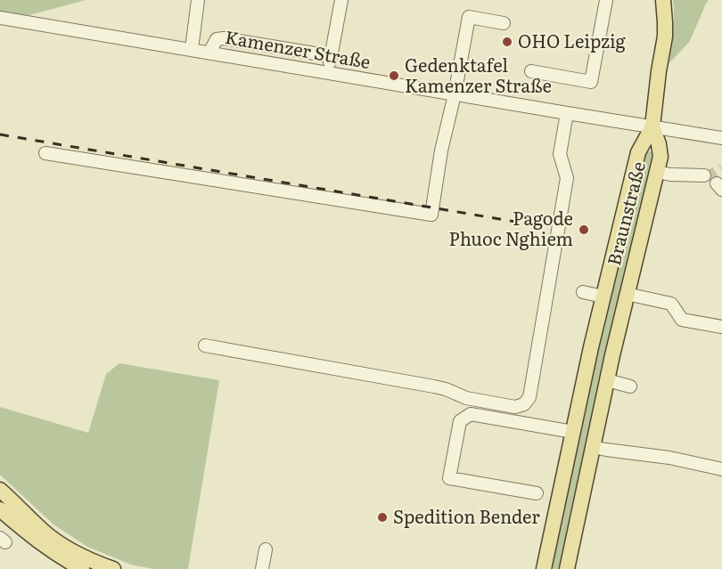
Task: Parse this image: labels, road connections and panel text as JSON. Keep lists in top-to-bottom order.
{
  "streets": {
    "main road": ["Braunstraße"],
    "street": ["Kamenzer Straße"]
  },
  "crossings": [
    ["Kamenzer Straße", "Braunstraße"]
  ],
  "places": [
    "OHO Leipzig",
    "Gedenktafel Kamenzer Straße",
    "Pagode Phuoc Nghiem",
    "Spedition Bender"
  ]
}
